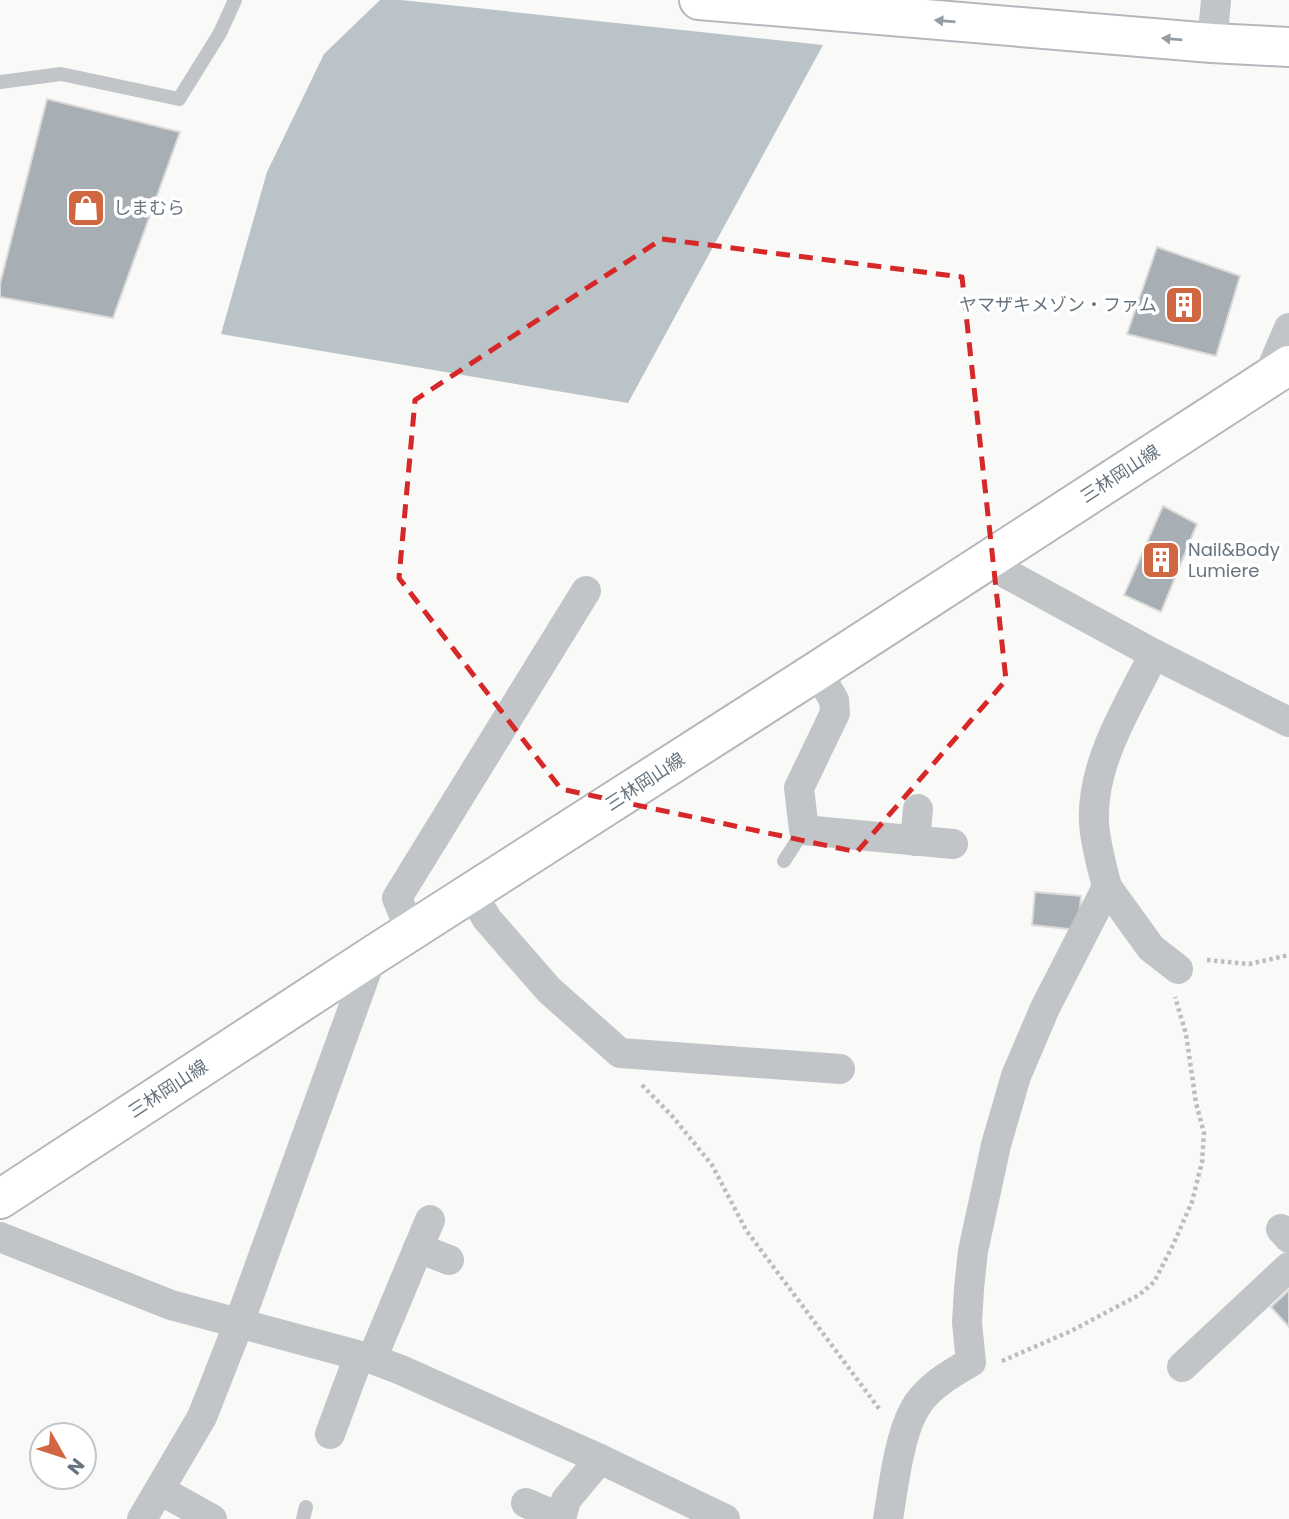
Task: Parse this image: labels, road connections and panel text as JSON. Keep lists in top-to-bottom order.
{
  "streets": {
    "main road": ["三林岡山線"]
  },
  "places": {
    "shop": ["しまむら"],
    "building": ["ヤマザキメゾン・ファム", "Nail&Body Lumiere"]
  },
  "north": "bottom right"
}
